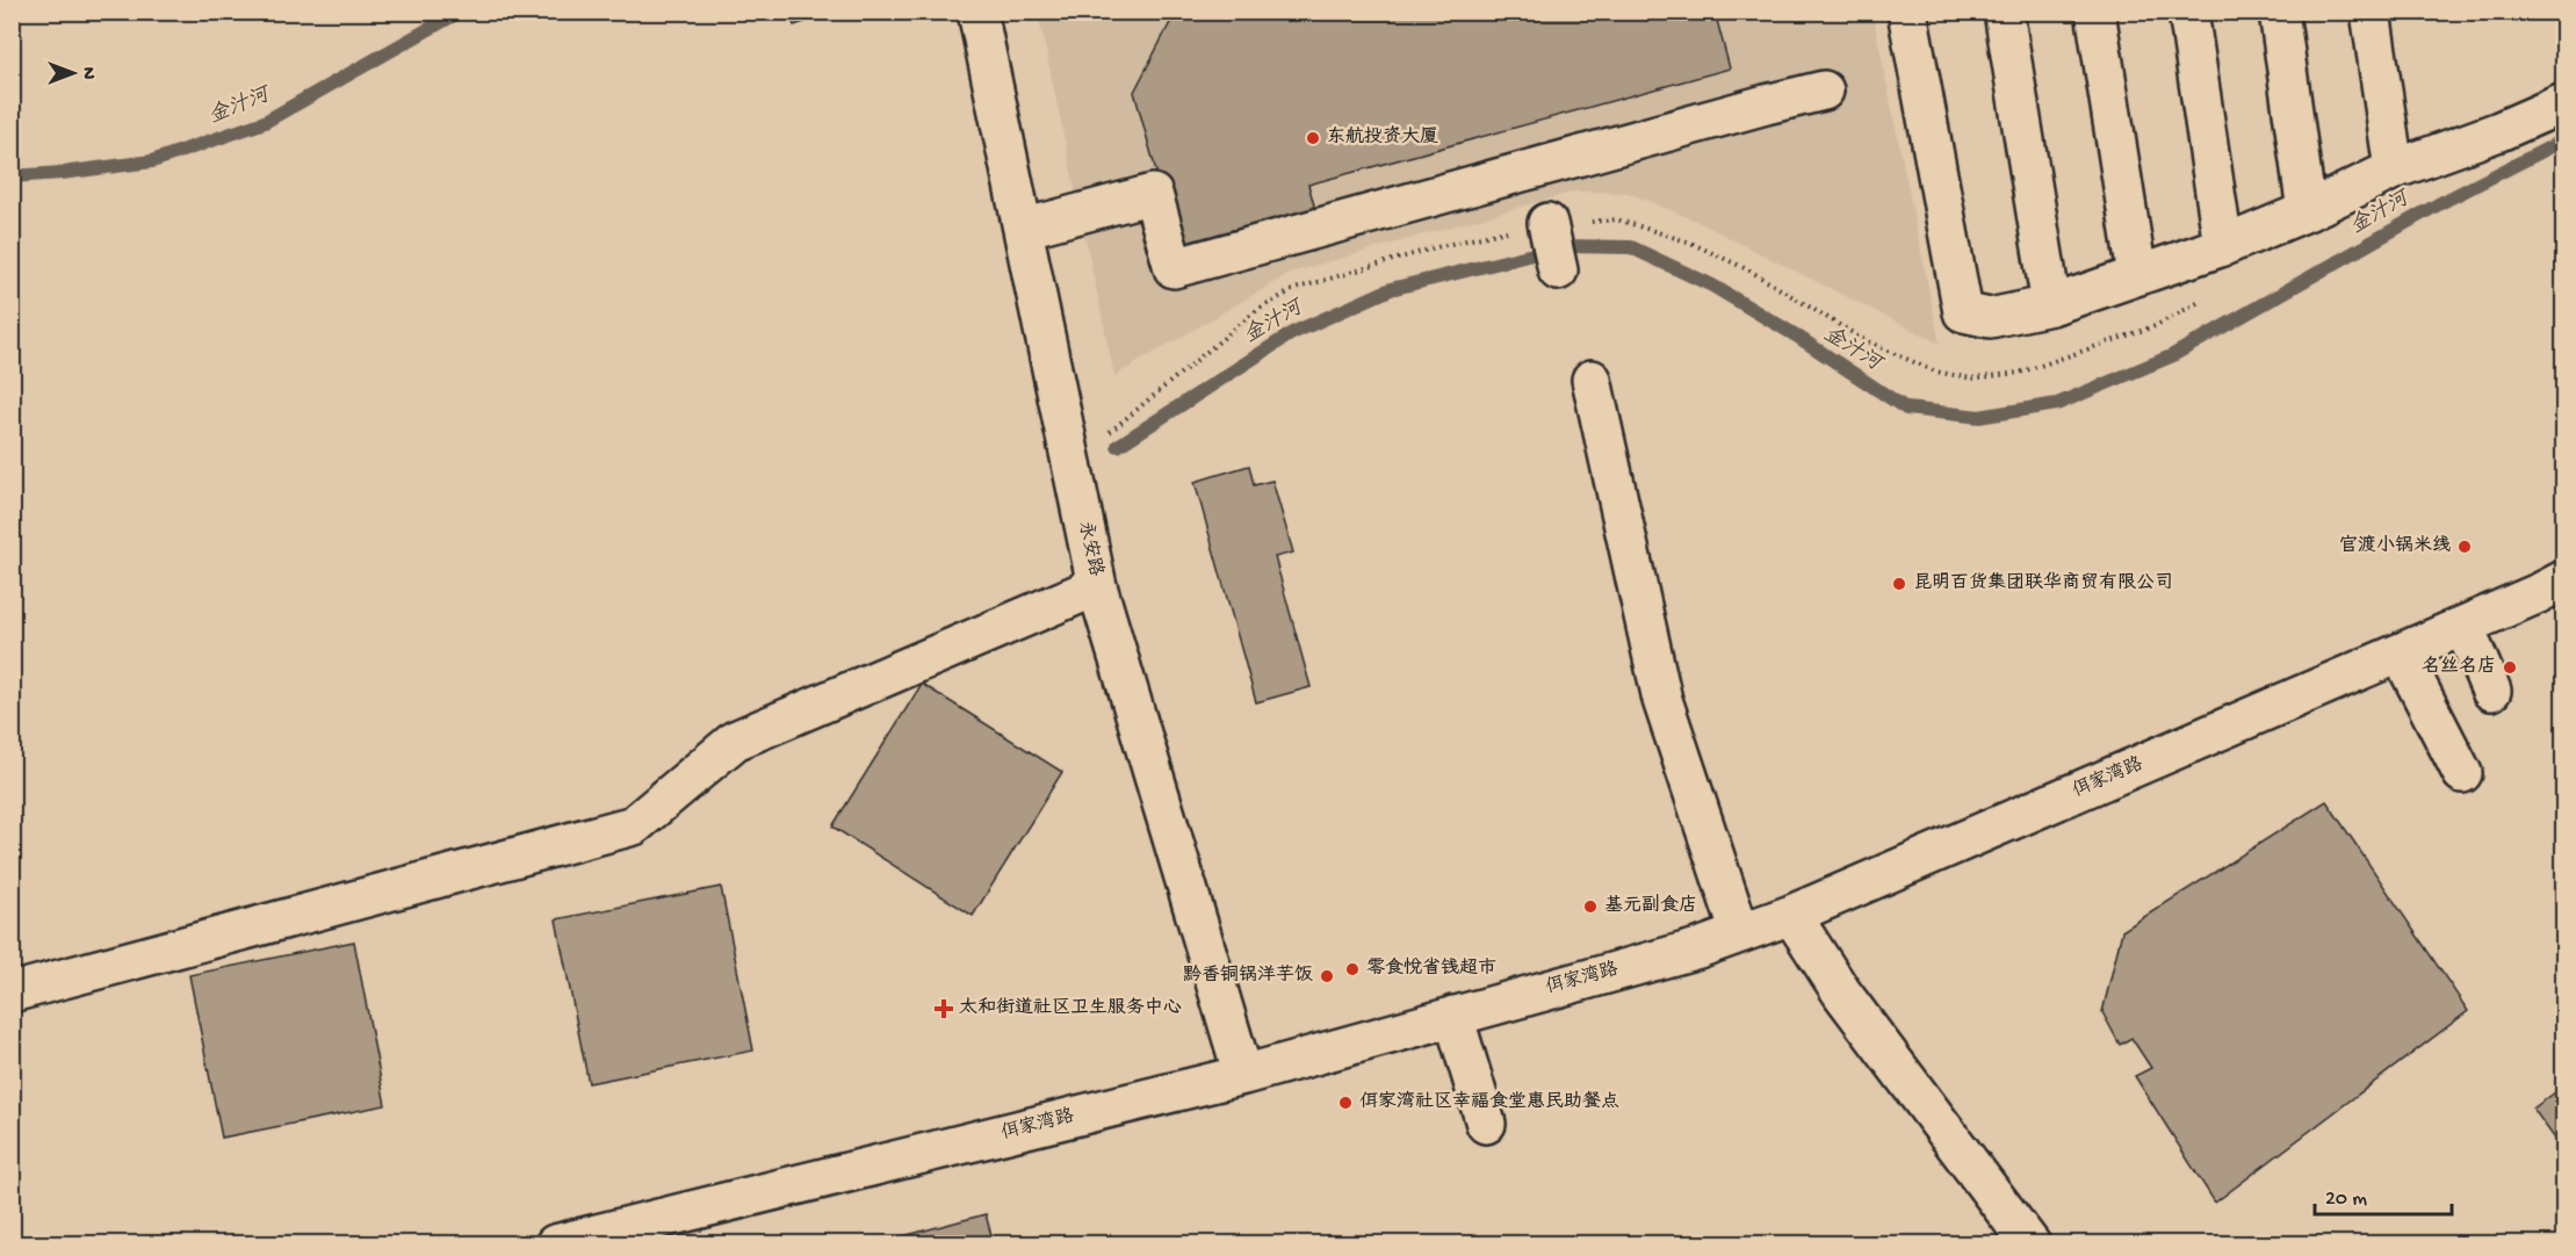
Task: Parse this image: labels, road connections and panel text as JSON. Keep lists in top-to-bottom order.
{
  "streets": {
    "street": ["永安路", "佴家湾路"]
  },
  "crossings": [
    ["永安路", "佴家湾路"]
  ],
  "water": ["金汁河"],
  "places": {
    "other": [
      "东航投资大厦",
      "官渡小锅米线",
      "昆明百货集团联华商贸有限公司",
      "名丝名店",
      "基元副食店",
      "零食悦省钱超市",
      "黔香铜锅洋芋饭",
      "佴家湾社区幸福食堂惠民助餐点"
    ],
    "health": ["太和街道社区卫生服务中心"]
  },
  "scale_bar": "20 m",
  "north": "right"
}
